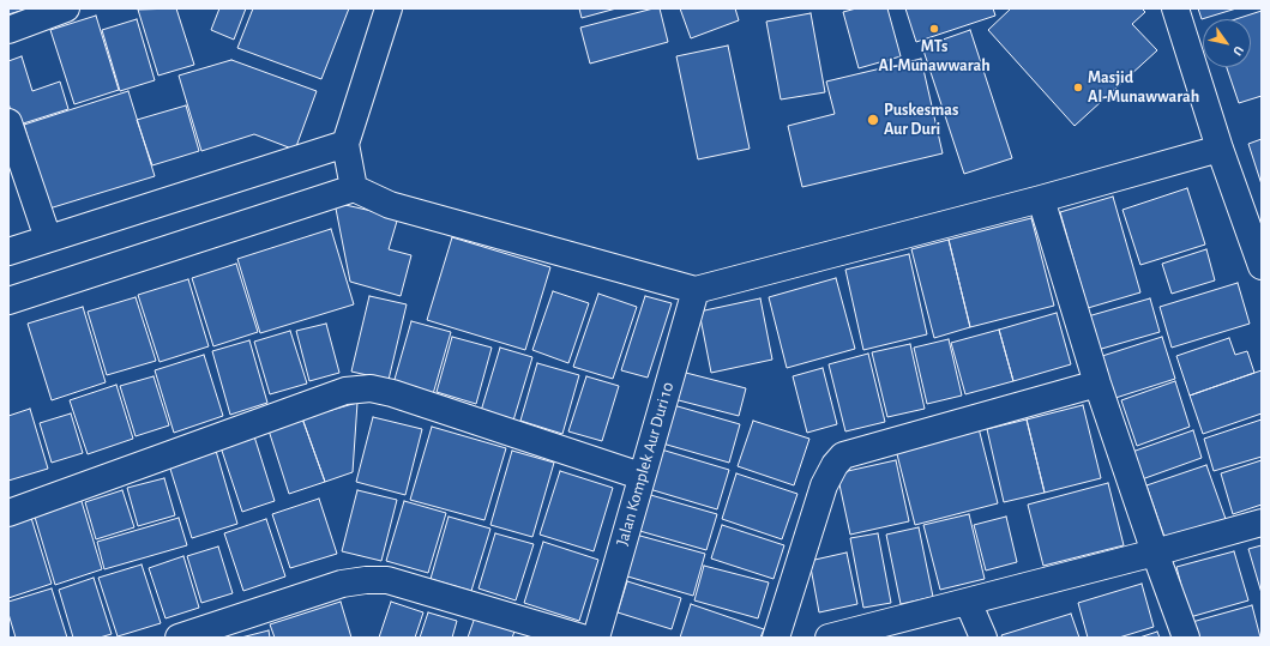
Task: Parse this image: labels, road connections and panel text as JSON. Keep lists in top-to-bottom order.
{
  "streets": {
    "street": ["Jalan Komplek Aur Duri 10"]
  },
  "places": ["MTs Al-Munawwarah", "Masjid Al-Munawwarah", "Puskesmas Aur Duri"],
  "north": "bottom right"
}
